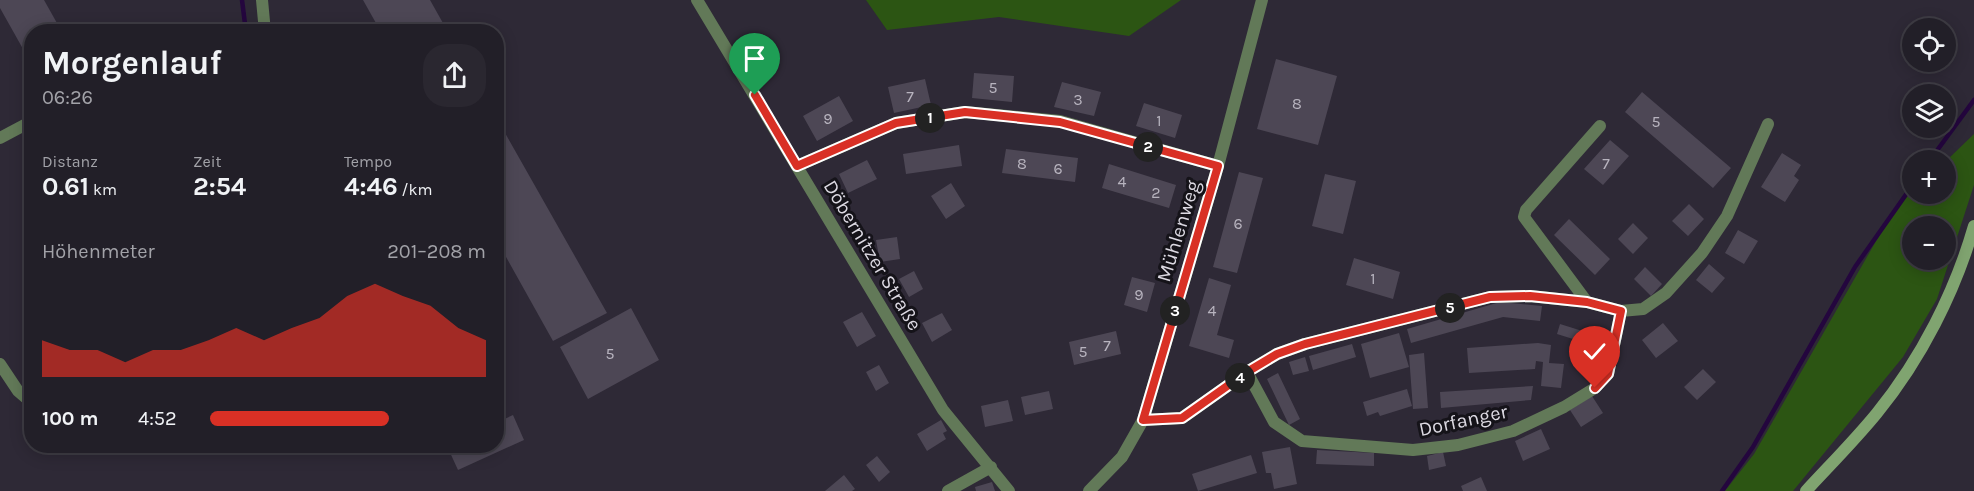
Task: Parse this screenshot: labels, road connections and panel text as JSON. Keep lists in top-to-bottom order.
{
  "streets": {
    "street": ["Mühlenweg", "Döbernitzer Straße", "Dorfanger"]
  },
  "house_numbers": [
    "5",
    "7",
    "3",
    "8",
    "9",
    "1",
    "5",
    "8",
    "7",
    "6",
    "4",
    "2",
    "6",
    "1",
    "9",
    "4",
    "7",
    "5",
    "5"
  ],
  "page": {
    "map_buttons": ["+", "−"],
    "heading": ["Morgenlauf", "06:26"],
    "pins": [
      "1",
      "2",
      "5",
      "3",
      "4"
    ],
    "stats": [
      ["Distanz", "0.61 km"],
      ["Zeit", "2:54"],
      ["Tempo", "4:46 /km"]
    ],
    "chart": ["Höhenmeter", "201–208 m"],
    "list": [
      {
        "name": "100 m",
        "note": "4:52"
      }
    ]
  }
}
